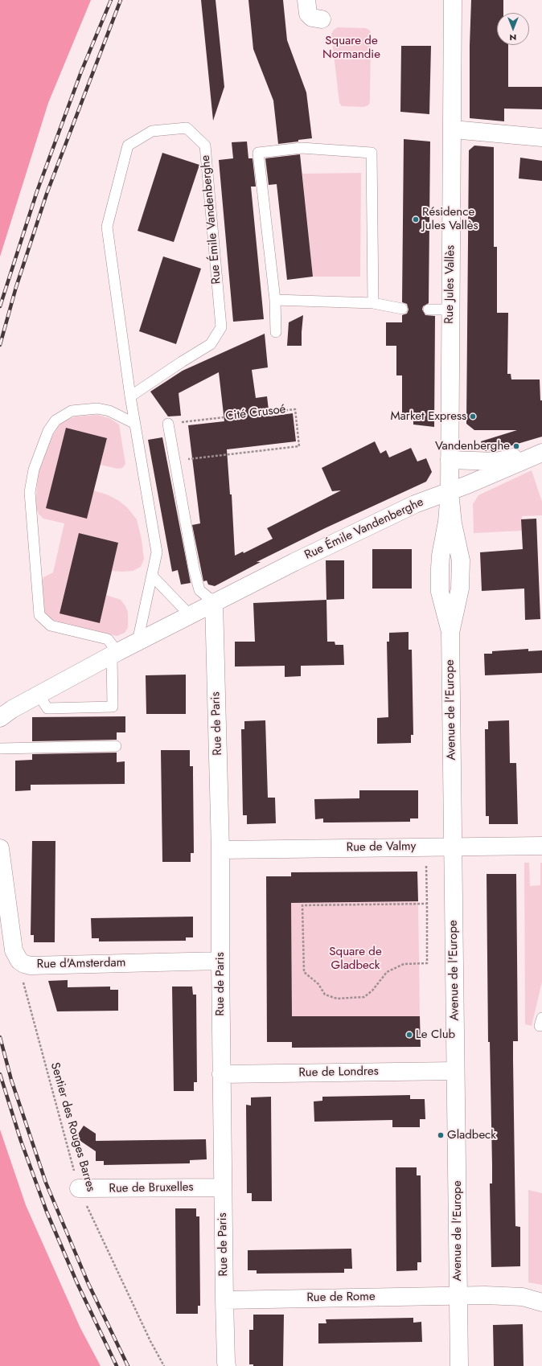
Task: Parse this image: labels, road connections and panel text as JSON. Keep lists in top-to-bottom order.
{
  "streets": {
    "street": [
      "Rue Émile Vandenberghe",
      "Rue Jules Vallès",
      "Avenue de l'Europe",
      "Rue de Paris",
      "Rue de Valmy",
      "Rue d'Amsterdam",
      "Rue de Londres",
      "Rue de Bruxelles",
      "Rue de Rome"
    ],
    "path": ["Cité Crusoé", "Sentier des Rouges Barres"]
  },
  "crossings": [
    ["Rue Émile Vandenberghe", "Rue Jules Vallès"],
    ["Rue Émile Vandenberghe", "Avenue de l'Europe"],
    ["Rue Émile Vandenberghe", "Rue de Paris"],
    ["Rue Jules Vallès", "Avenue de l'Europe"],
    ["Avenue de l'Europe", "Rue de Valmy"],
    ["Avenue de l'Europe", "Rue de Londres"],
    ["Avenue de l'Europe", "Rue de Rome"],
    ["Rue de Paris", "Rue de Valmy"],
    ["Rue de Paris", "Rue d'Amsterdam"],
    ["Rue de Paris", "Rue de Londres"],
    ["Rue de Paris", "Rue de Bruxelles"],
    ["Rue de Paris", "Rue de Rome"],
    ["Rue d'Amsterdam", "Sentier des Rouges Barres"],
    ["Sentier des Rouges Barres", "Rue de Bruxelles"]
  ],
  "parks": ["Square de Normandie", "Square de Gladbeck"],
  "places": [
    "Résidence Jules Vallès",
    "Market Express",
    "Vandenberghe",
    "Le Club",
    "Gladbeck"
  ],
  "north": "bottom"
}
